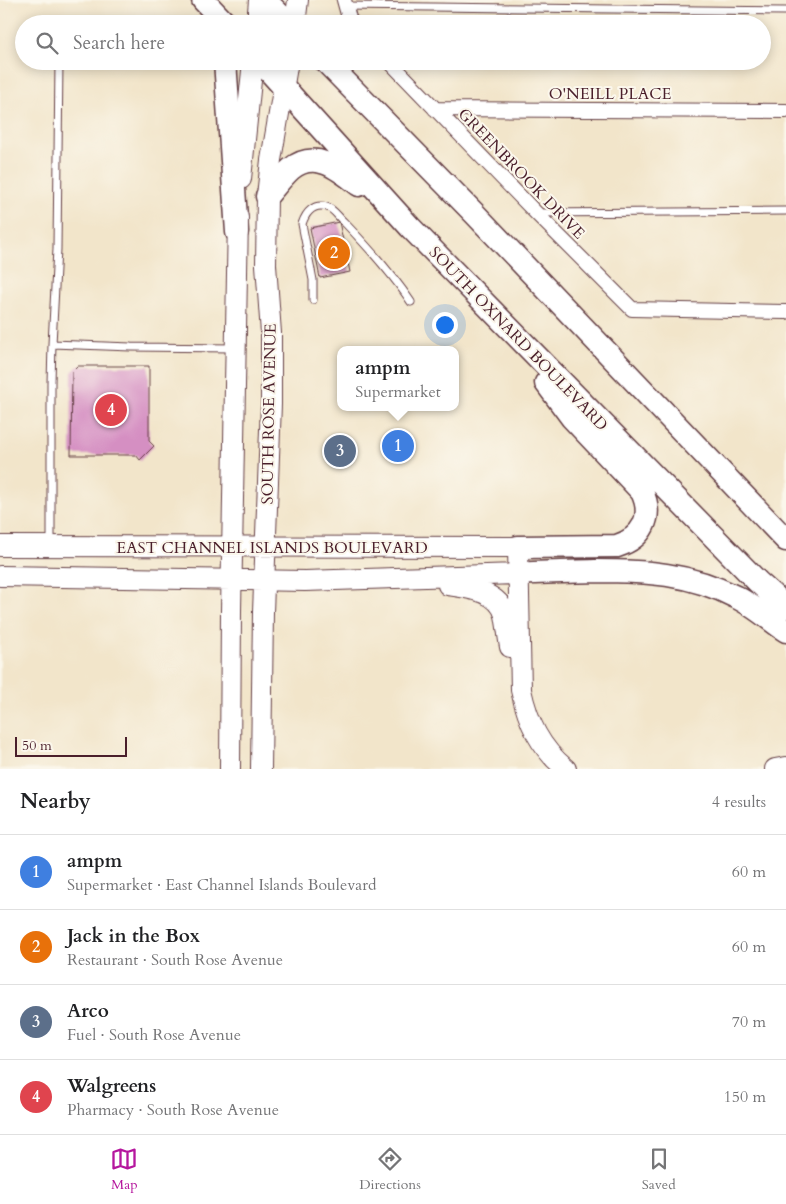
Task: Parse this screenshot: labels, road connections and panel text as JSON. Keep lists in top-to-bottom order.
{
  "streets": {
    "main road": ["SOUTH OXNARD BOULEVARD", "SOUTH ROSE AVENUE", "EAST CHANNEL ISLANDS BOULEVARD"],
    "street": ["O'NEILL PLACE", "GREENBROOK DRIVE"]
  },
  "crossings": [
    ["O'NEILL PLACE", "GREENBROOK DRIVE"],
    ["SOUTH OXNARD BOULEVARD", "SOUTH ROSE AVENUE"],
    ["SOUTH ROSE AVENUE", "EAST CHANNEL ISLANDS BOULEVARD"]
  ],
  "scale_bar": "50 m",
  "page": {
    "search": "Search here",
    "pins": [
      "2",
      "4",
      "1",
      "3"
    ],
    "popup": ["ampm", "Supermarket"],
    "scale": "50 m",
    "heading": ["Nearby", "4 results"],
    "list": [
      {
        "mark": "1",
        "name": "ampm",
        "note": "Supermarket · East Channel Islands Boulevard",
        "value": "60 m"
      },
      {
        "mark": "2",
        "name": "Jack in the Box",
        "note": "Restaurant · South Rose Avenue",
        "value": "60 m"
      },
      {
        "mark": "3",
        "name": "Arco",
        "note": "Fuel · South Rose Avenue",
        "value": "70 m"
      },
      {
        "mark": "4",
        "name": "Walgreens",
        "note": "Pharmacy · South Rose Avenue",
        "value": "150 m"
      }
    ],
    "nav": ["Map", "Directions", "Saved"]
  }
}
